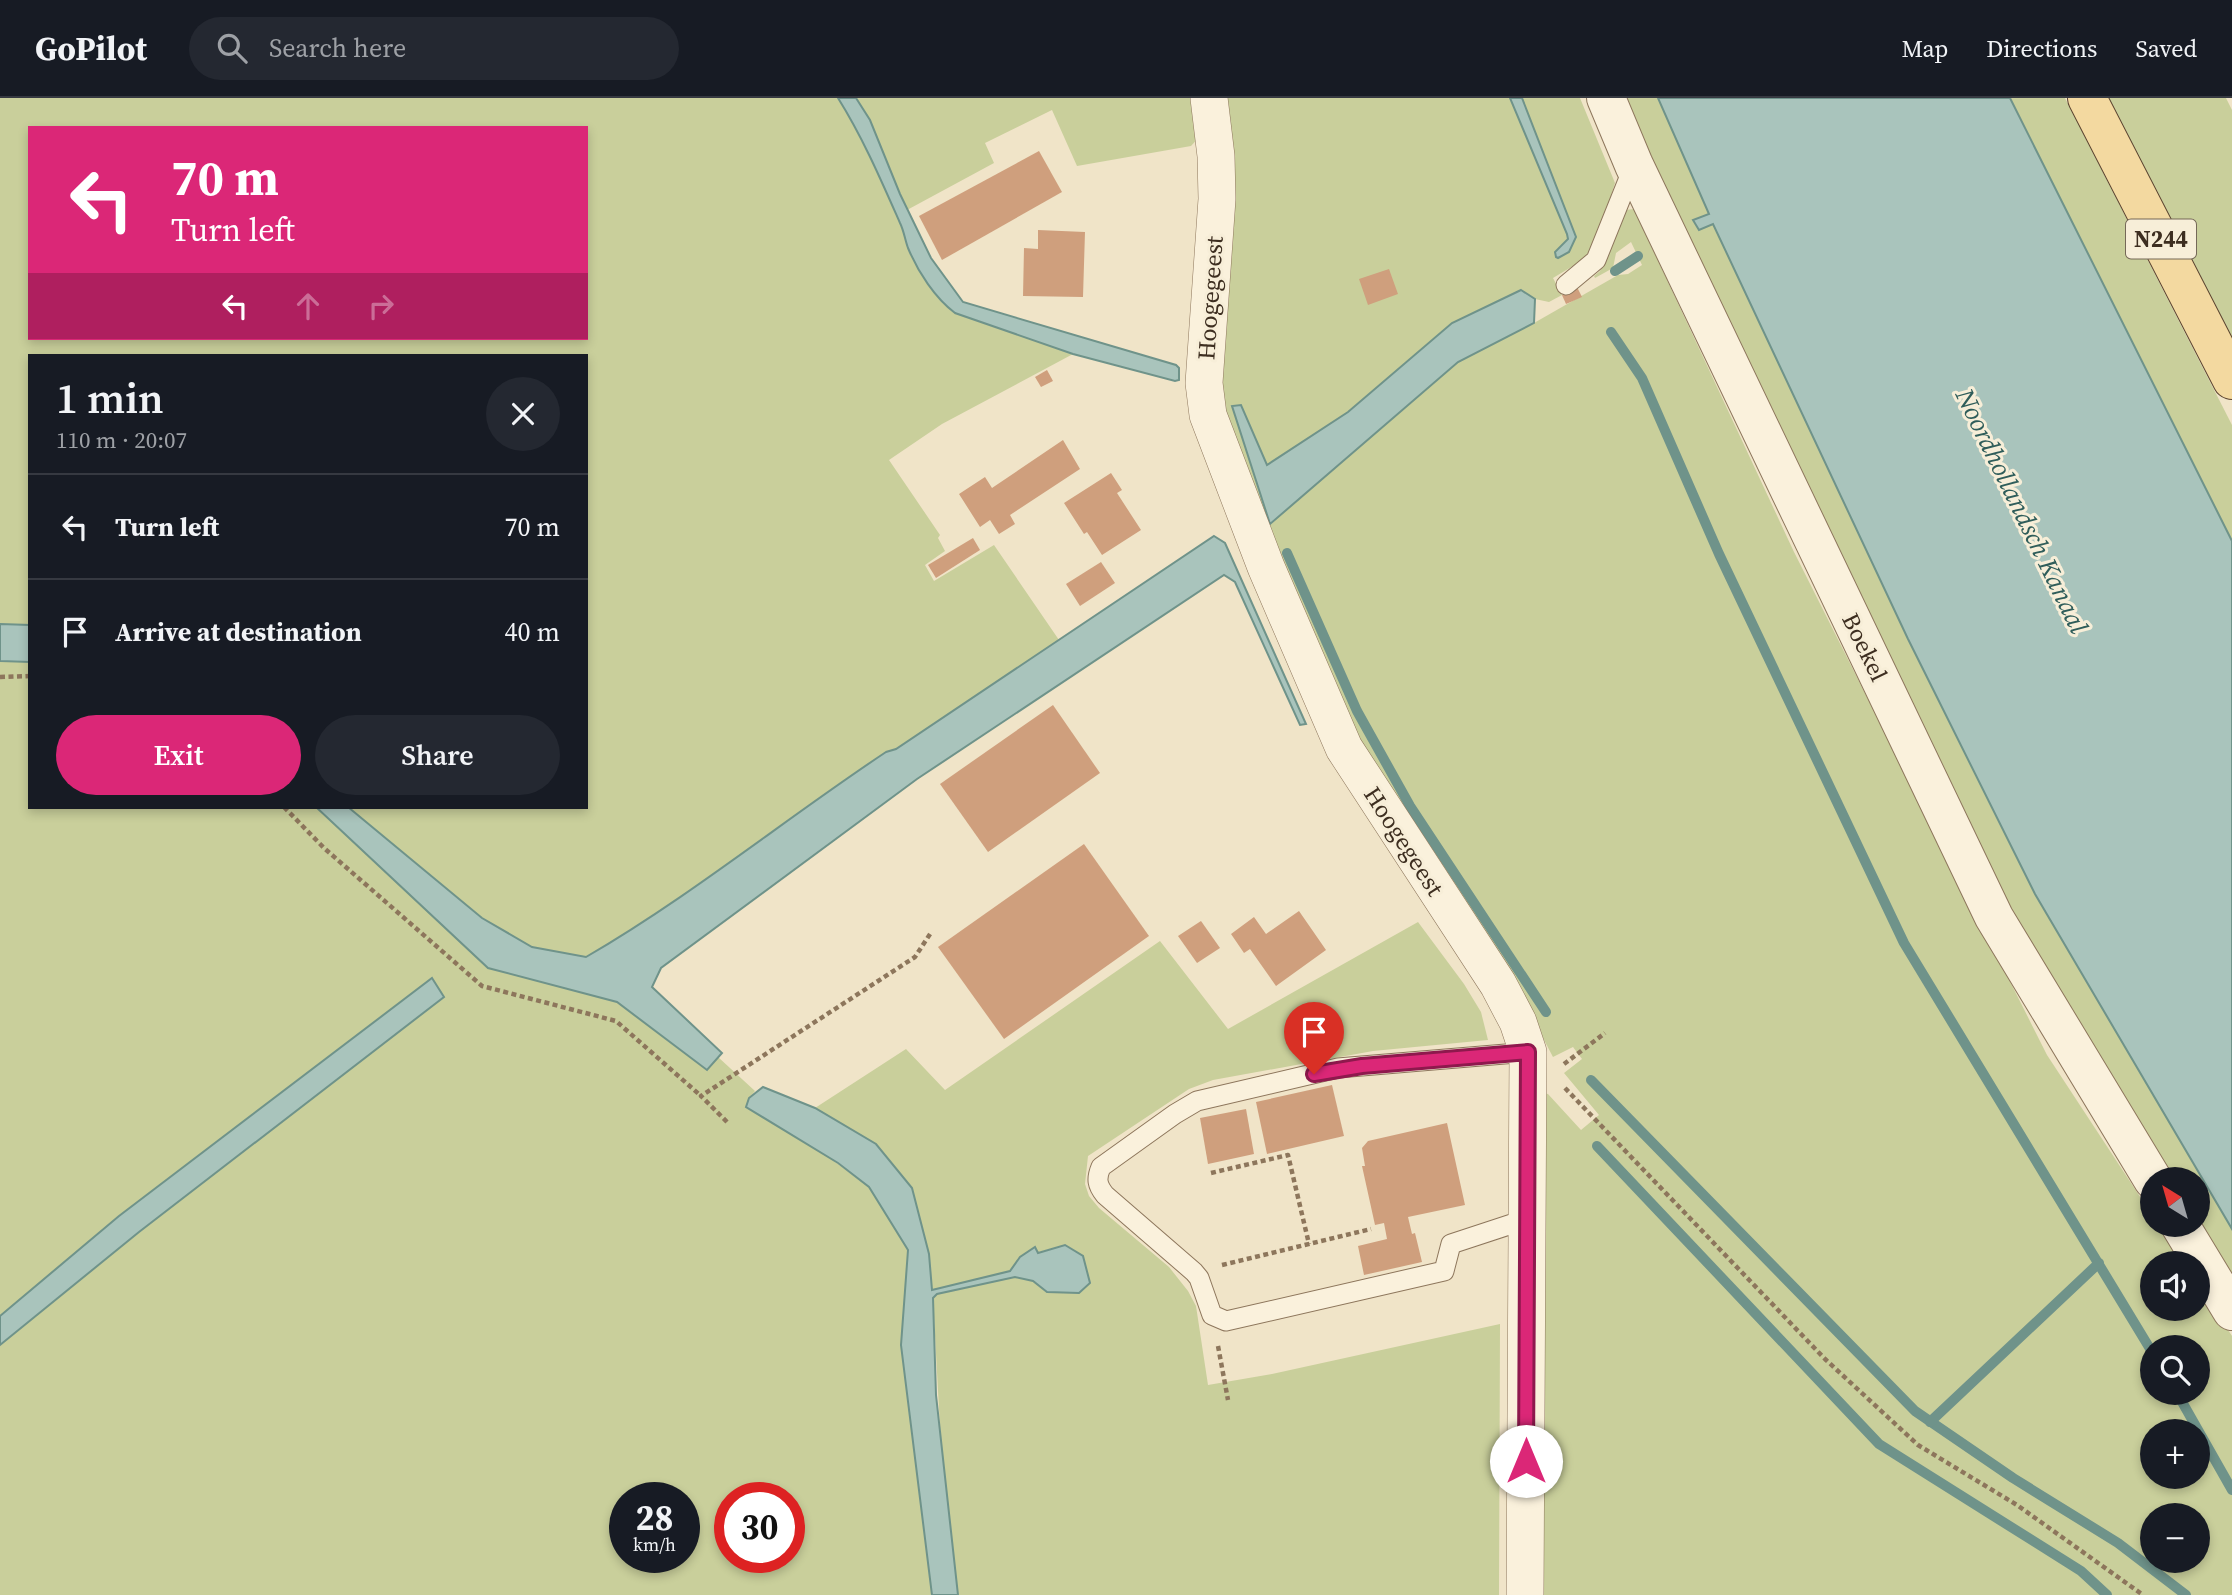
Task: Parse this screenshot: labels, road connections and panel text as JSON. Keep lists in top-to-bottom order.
{
  "streets": {
    "main road": ["N244"],
    "street": ["Hoogegeest", "Boekel"]
  },
  "water": ["Noordhollandsch Kanaal"],
  "north": "top left",
  "page": {
    "header": "GoPilot",
    "search": "Search here",
    "nav": ["Map", "Directions", "Saved"],
    "turn": ["70 m", "Turn left"],
    "heading": ["1 min", "110 m · 20:07"],
    "list": [
      {
        "name": "Turn left",
        "value": "70 m"
      },
      {
        "name": "Arrive at destination",
        "value": "40 m"
      }
    ],
    "buttons": ["Exit", "Share"],
    "map_buttons": ["+", "−"],
    "speed": "28 km/h",
    "limit": "30"
  }
}
